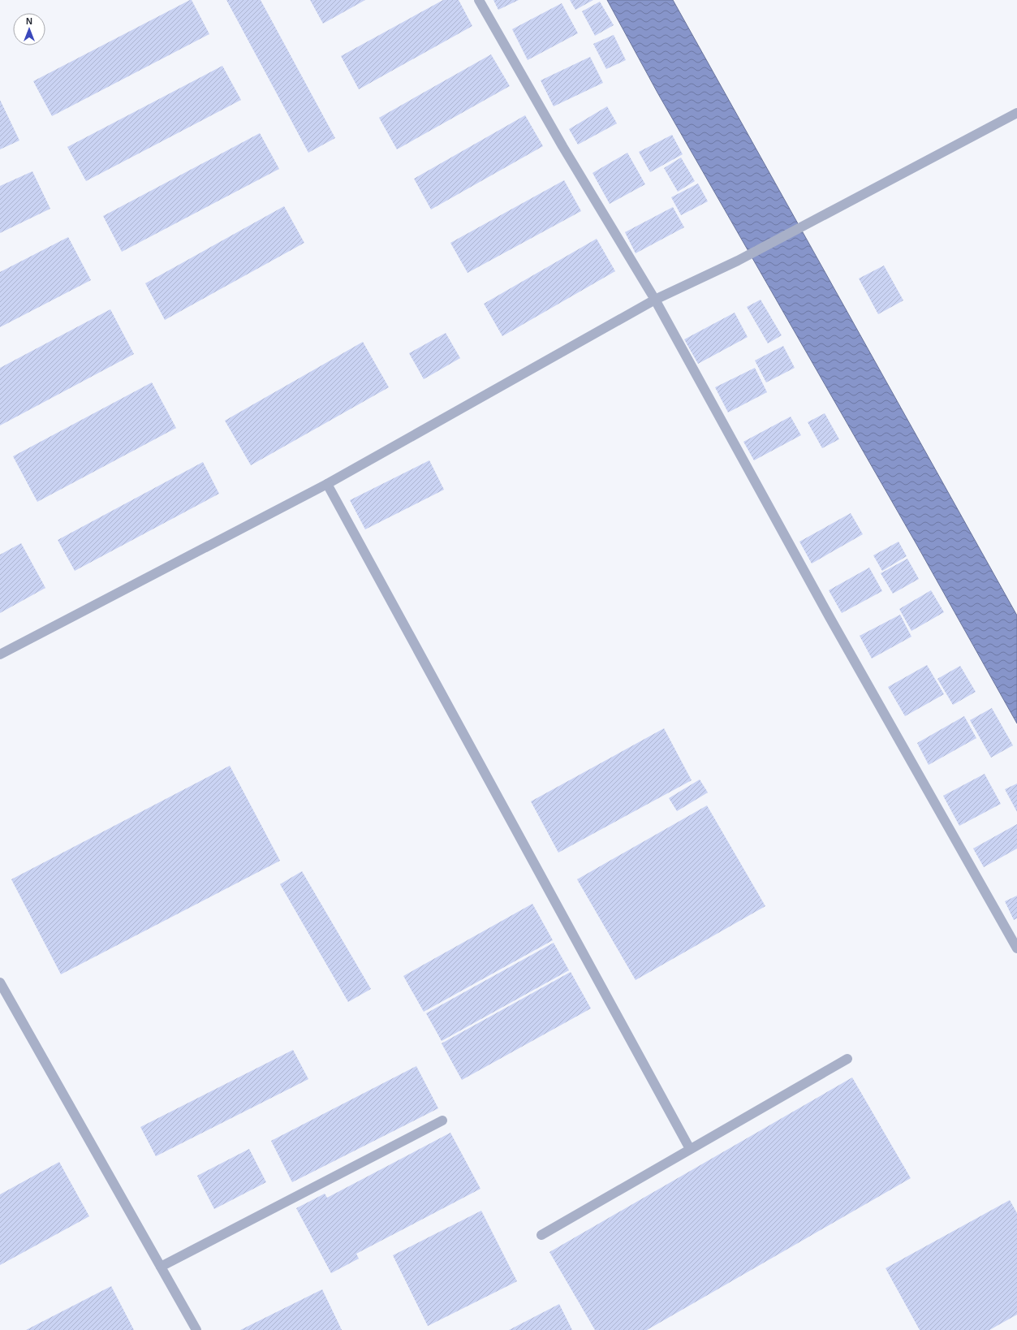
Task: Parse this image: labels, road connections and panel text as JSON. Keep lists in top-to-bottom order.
{
  "north": "top"
}
